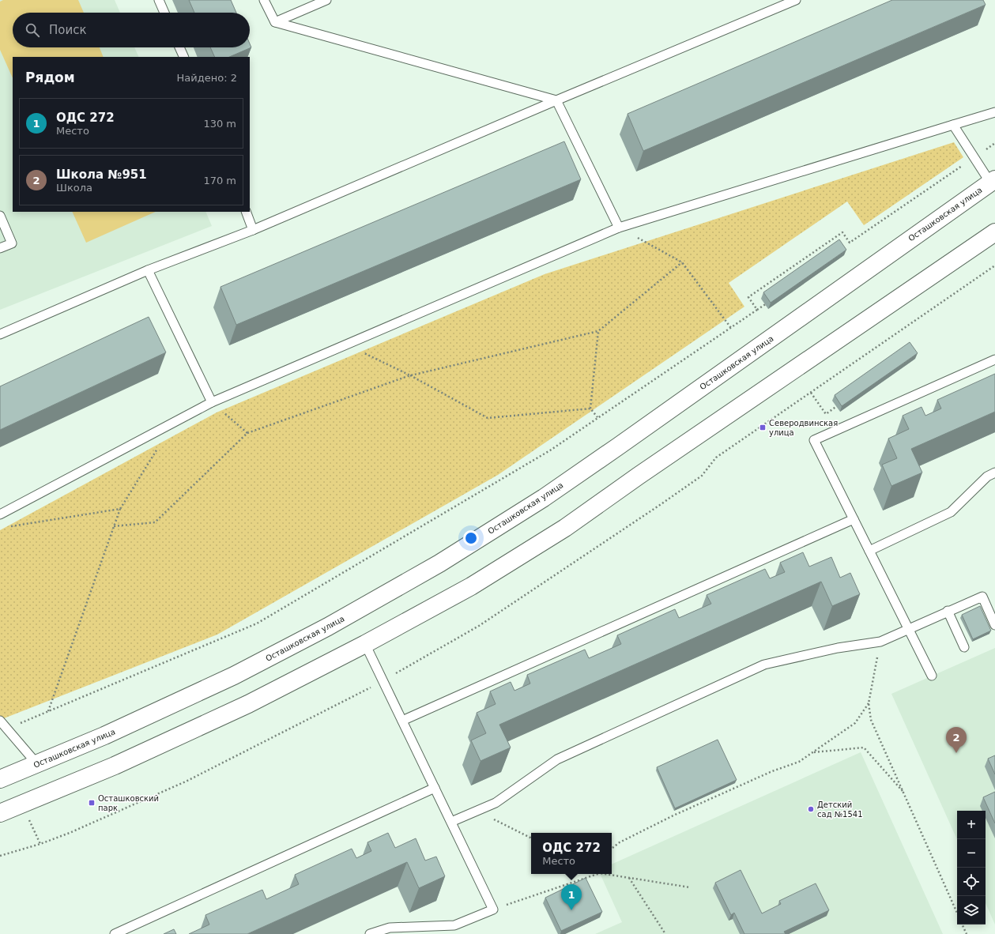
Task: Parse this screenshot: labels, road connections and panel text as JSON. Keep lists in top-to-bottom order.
{
  "streets": {
    "main road": ["Осташковская улица"]
  },
  "places": {
    "transit": ["Северодвинская улица", "Осташковский парк"],
    "other": ["Детский сад №1541"]
  },
  "page": {
    "search": "Поиск",
    "heading": ["Рядом", "Найдено: 2"],
    "list": [
      {
        "mark": "1",
        "name": "ОДС 272",
        "note": "Место",
        "value": "130 m"
      },
      {
        "mark": "2",
        "name": "Школа №951",
        "note": "Школа",
        "value": "170 m"
      }
    ],
    "pins": ["2", "1"],
    "map_buttons": ["+", "−"],
    "popup": ["ОДС 272", "Место"]
  }
}
